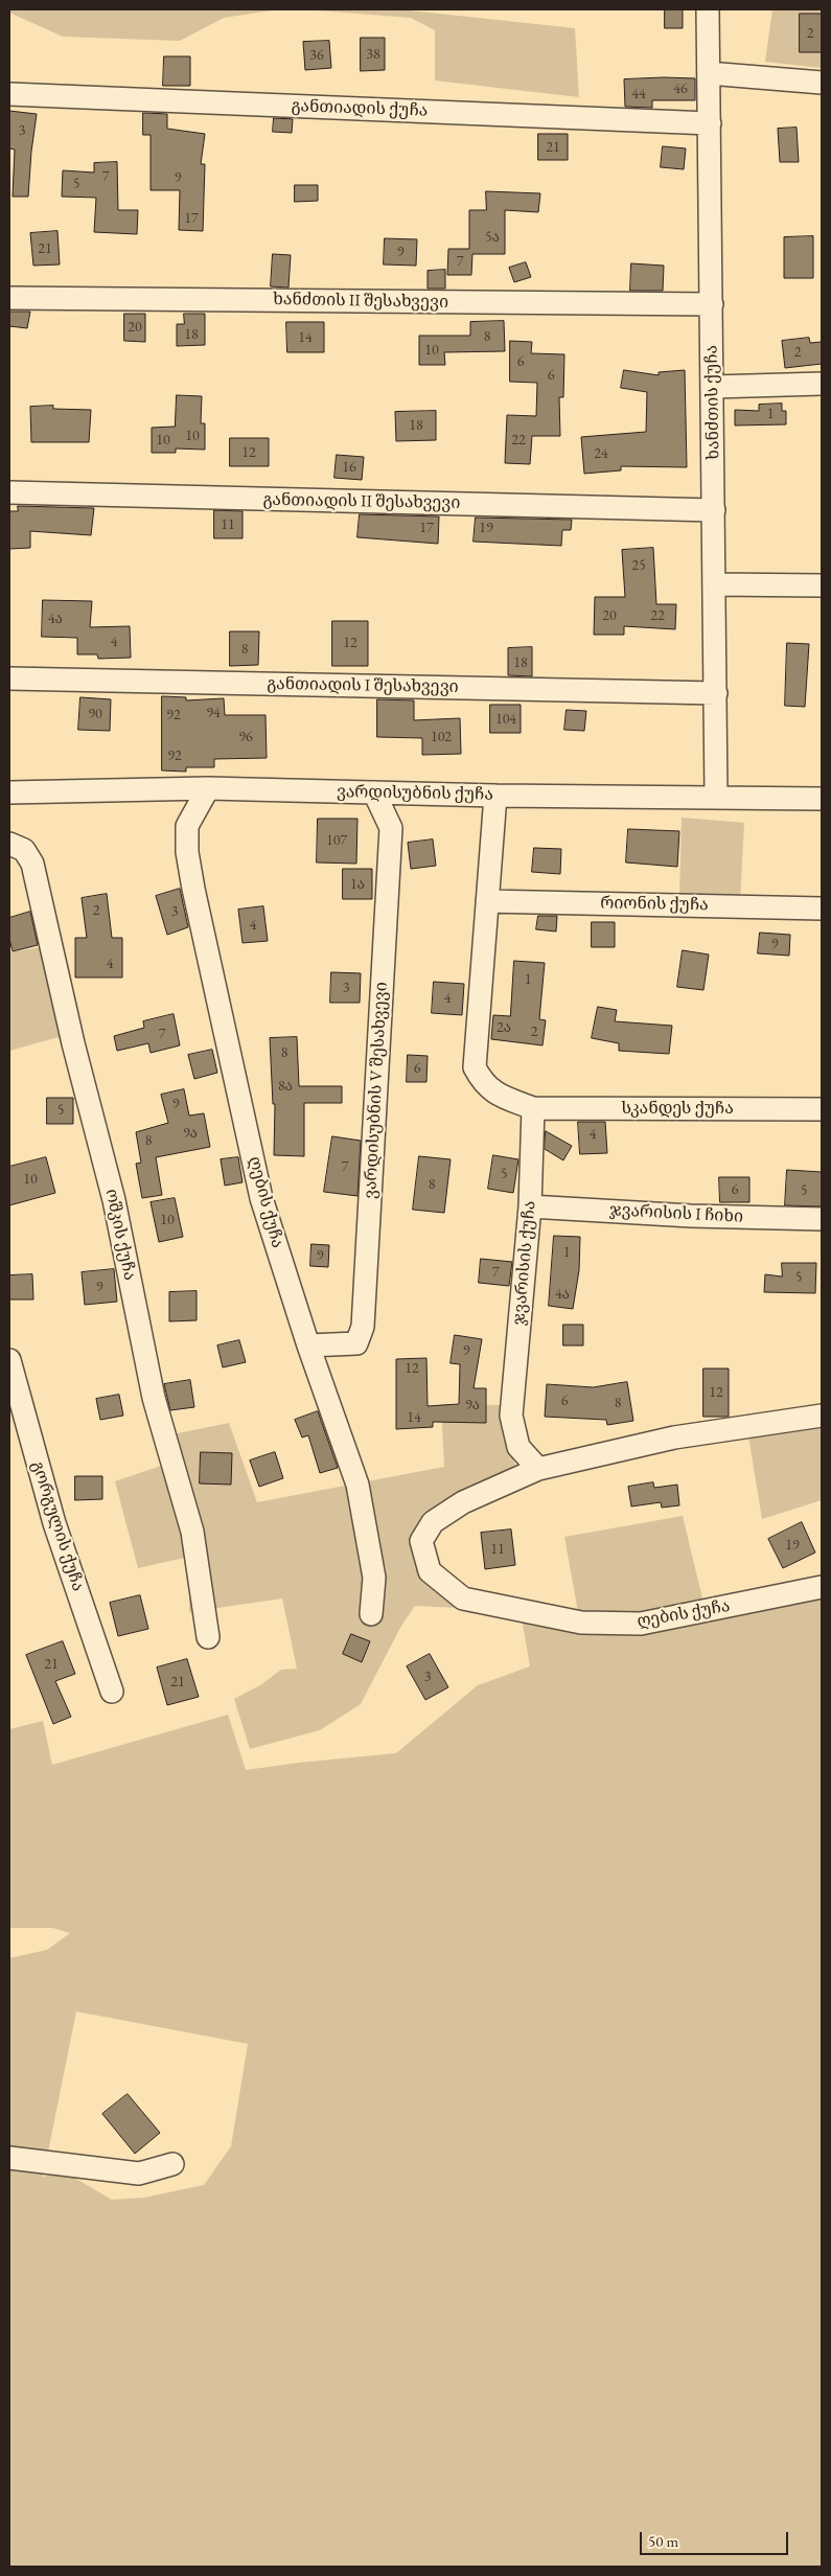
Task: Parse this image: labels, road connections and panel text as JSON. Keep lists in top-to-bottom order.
{
  "streets": {
    "street": [
      "განთიადის ქუჩა",
      "ხანძთის II შესახვევი",
      "ხანძთის ქუჩა",
      "განთიადის II შესახვევი",
      "განთიადის I შესახვევი",
      "ვარდისუბნის ქუჩა",
      "რიონის ქუჩა",
      "ვარდისუბნის V შესახვევი",
      "სკანდეს ქუჩა",
      "ღების ქუჩა",
      "ჯვარისის I ჩიხი",
      "ოშკის ქუჩა",
      "ჯვარისის ქუჩა",
      "გორგულის ქუჩა"
    ]
  },
  "crossings": [
    ["განთიადის ქუჩა", "ხანძთის ქუჩა"],
    ["ხანძთის II შესახვევი", "ხანძთის ქუჩა"],
    ["ხანძთის ქუჩა", "განთიადის II შესახვევი"],
    ["ხანძთის ქუჩა", "განთიადის I შესახვევი"],
    ["ხანძთის ქუჩა", "ვარდისუბნის ქუჩა"],
    ["ვარდისუბნის ქუჩა", "ვარდისუბნის V შესახვევი"],
    ["ვარდისუბნის ქუჩა", "ღების ქუჩა"],
    ["ვარდისუბნის V შესახვევი", "ღების ქუჩა"],
    ["სკანდეს ქუჩა", "ჯვარისის ქუჩა"],
    ["ღების ქუჩა", "ჯვარისის ქუჩა"],
    ["ჯვარისის I ჩიხი", "ჯვარისის ქუჩა"]
  ],
  "house_numbers": [
    "2",
    "38",
    "36",
    "46",
    "44",
    "3",
    "21",
    "7",
    "9",
    "5",
    "17",
    "5ა",
    "21",
    "9",
    "7",
    "20",
    "18",
    "8",
    "14",
    "10",
    "2",
    "6",
    "6",
    "1",
    "18",
    "10",
    "10",
    "22",
    "12",
    "24",
    "16",
    "11",
    "17",
    "19",
    "25",
    "20",
    "22",
    "4ა",
    "4",
    "12",
    "8",
    "18",
    "94",
    "90",
    "92",
    "104",
    "96",
    "102",
    "92",
    "107",
    "1ა",
    "2",
    "3",
    "4",
    "9",
    "4",
    "1",
    "3",
    "4",
    "2ა",
    "2",
    "7",
    "8",
    "6",
    "8ა",
    "9",
    "5",
    "9ა",
    "4",
    "8",
    "7",
    "5",
    "10",
    "8",
    "6",
    "5",
    "10",
    "1",
    "9",
    "7",
    "5",
    "9",
    "4ა",
    "9",
    "12",
    "12",
    "6",
    "8",
    "9ა",
    "14",
    "19",
    "11",
    "21",
    "3",
    "21"
  ],
  "scale_bar": "50 m"
}
